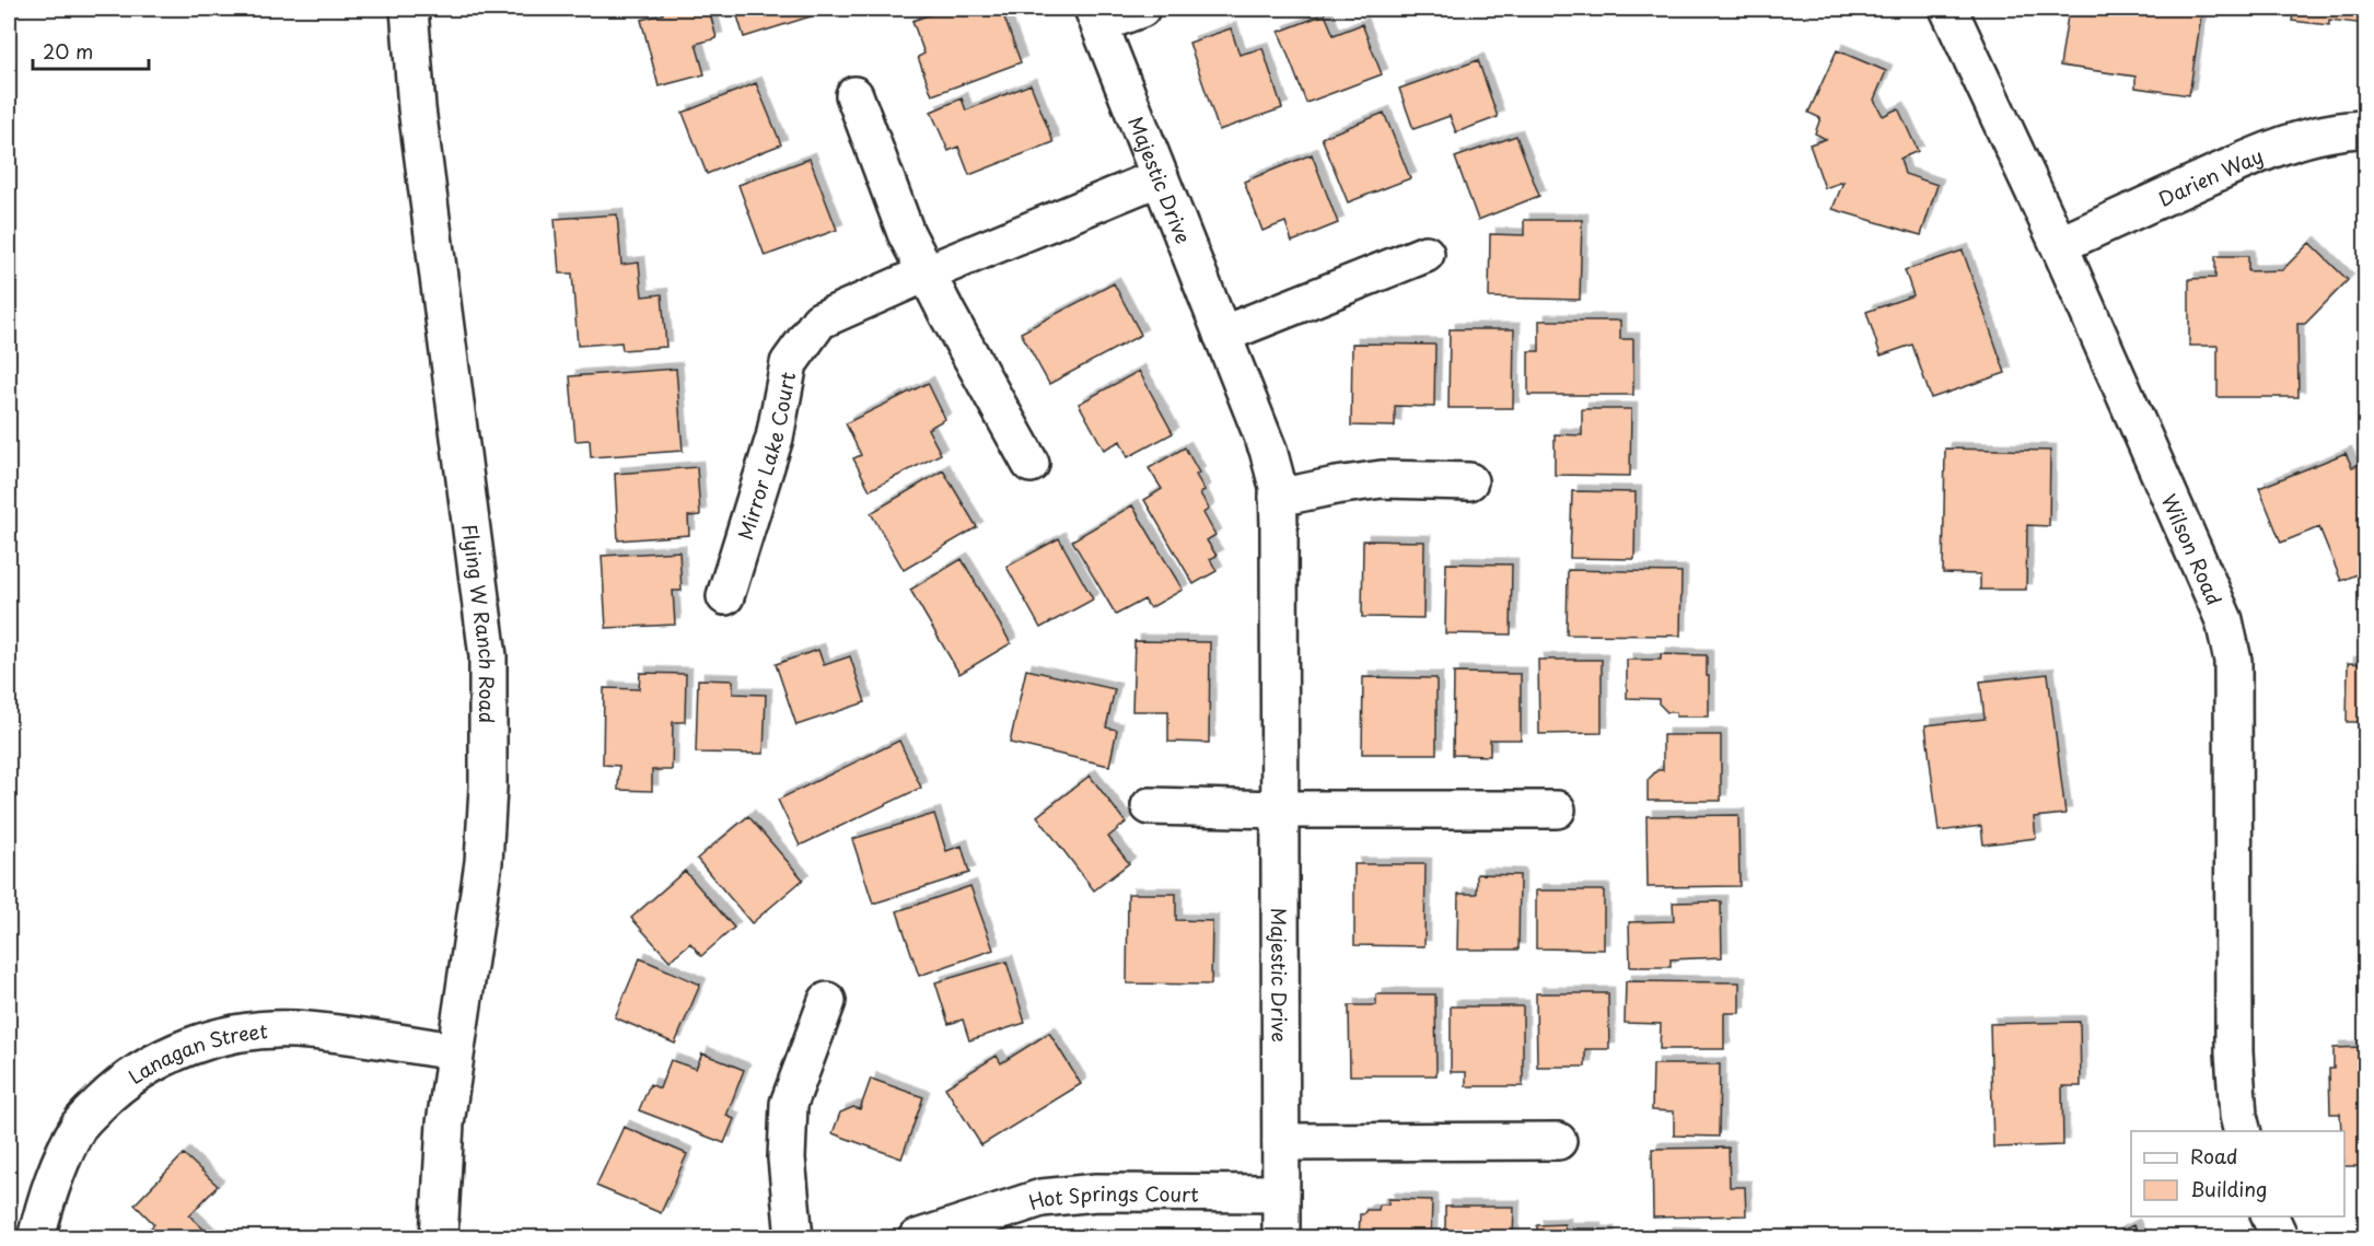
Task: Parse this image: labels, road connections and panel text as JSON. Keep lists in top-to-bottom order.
{
  "streets": {
    "street": [
      "Darien Way",
      "Majestic Drive",
      "Mirror Lake Court",
      "Wilson Road",
      "Flying W Ranch Road",
      "Lanagan Street",
      "Hot Springs Court"
    ]
  },
  "crossings": [
    ["Darien Way", "Wilson Road"],
    ["Majestic Drive", "Mirror Lake Court"],
    ["Majestic Drive", "Hot Springs Court"],
    ["Flying W Ranch Road", "Lanagan Street"]
  ],
  "legend": ["Road", "Building"],
  "scale_bar": "20 m"
}
